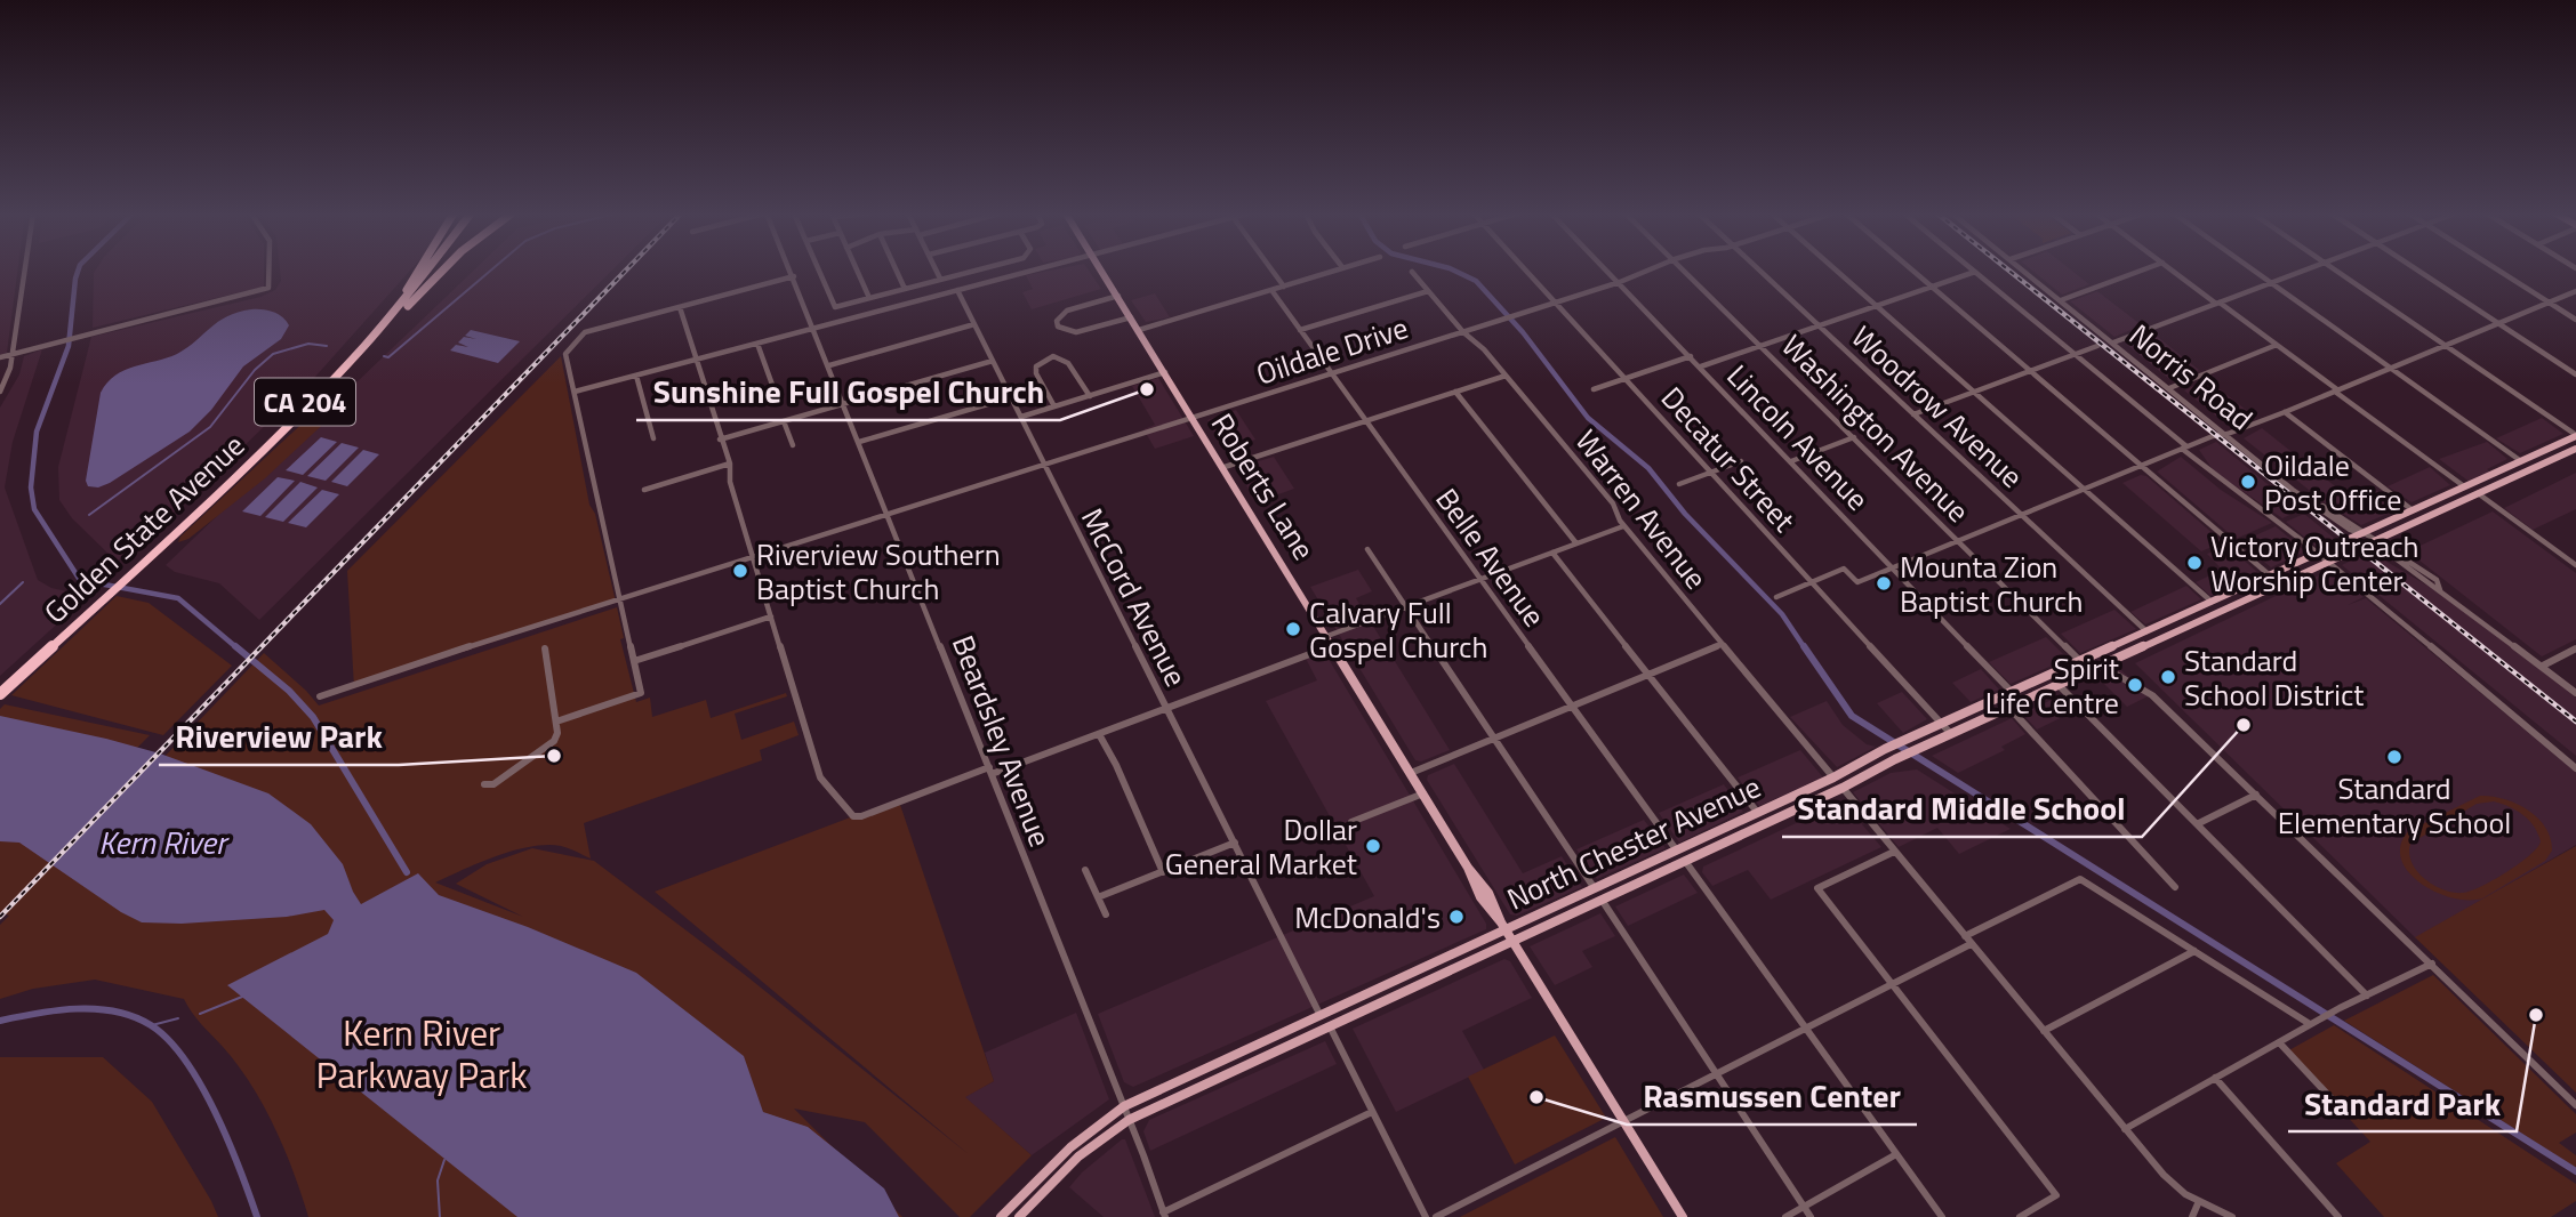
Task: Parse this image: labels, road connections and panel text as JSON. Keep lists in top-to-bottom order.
{
  "streets": {
    "highway": ["CA 204", "Golden State Avenue"],
    "main road": ["Roberts Lane", "North Chester Avenue"],
    "street": [
      "Oildale Drive",
      "Norris Road",
      "Woodrow Avenue",
      "Washington Avenue",
      "Lincoln Avenue",
      "Decatur Street",
      "Warren Avenue",
      "Belle Avenue",
      "McCord Avenue",
      "Beardsley Avenue"
    ]
  },
  "crossings": [
    ["Oildale Drive", "Lincoln Avenue"],
    ["Oildale Drive", "Decatur Street"],
    ["Oildale Drive", "Roberts Lane"],
    ["Oildale Drive", "Warren Avenue"],
    ["Oildale Drive", "Belle Avenue"],
    ["Oildale Drive", "McCord Avenue"],
    ["Oildale Drive", "Beardsley Avenue"],
    ["Norris Road", "North Chester Avenue"],
    ["Woodrow Avenue", "North Chester Avenue"],
    ["Washington Avenue", "North Chester Avenue"],
    ["Lincoln Avenue", "North Chester Avenue"],
    ["Decatur Street", "North Chester Avenue"],
    ["Roberts Lane", "North Chester Avenue"],
    ["Warren Avenue", "North Chester Avenue"],
    ["Belle Avenue", "North Chester Avenue"],
    ["McCord Avenue", "North Chester Avenue"],
    ["Beardsley Avenue", "North Chester Avenue"]
  ],
  "water": ["Kern River"],
  "parks": ["Kern River Parkway Park"],
  "places": [
    "Sunshine Full Gospel Church",
    "Oildale Post Office",
    "Victory Outreach Worship Center",
    "Riverview Southern Baptist Church",
    "Mounta Zion Baptist Church",
    "Calvary Full Gospel Church",
    "Standard School District",
    "Spirit Life Centre",
    "Standard Middle School",
    "Riverview Park",
    "Standard Elementary School",
    "Dollar General Market",
    "McDonald's",
    "Standard Park",
    "Rasmussen Center"
  ]
}
